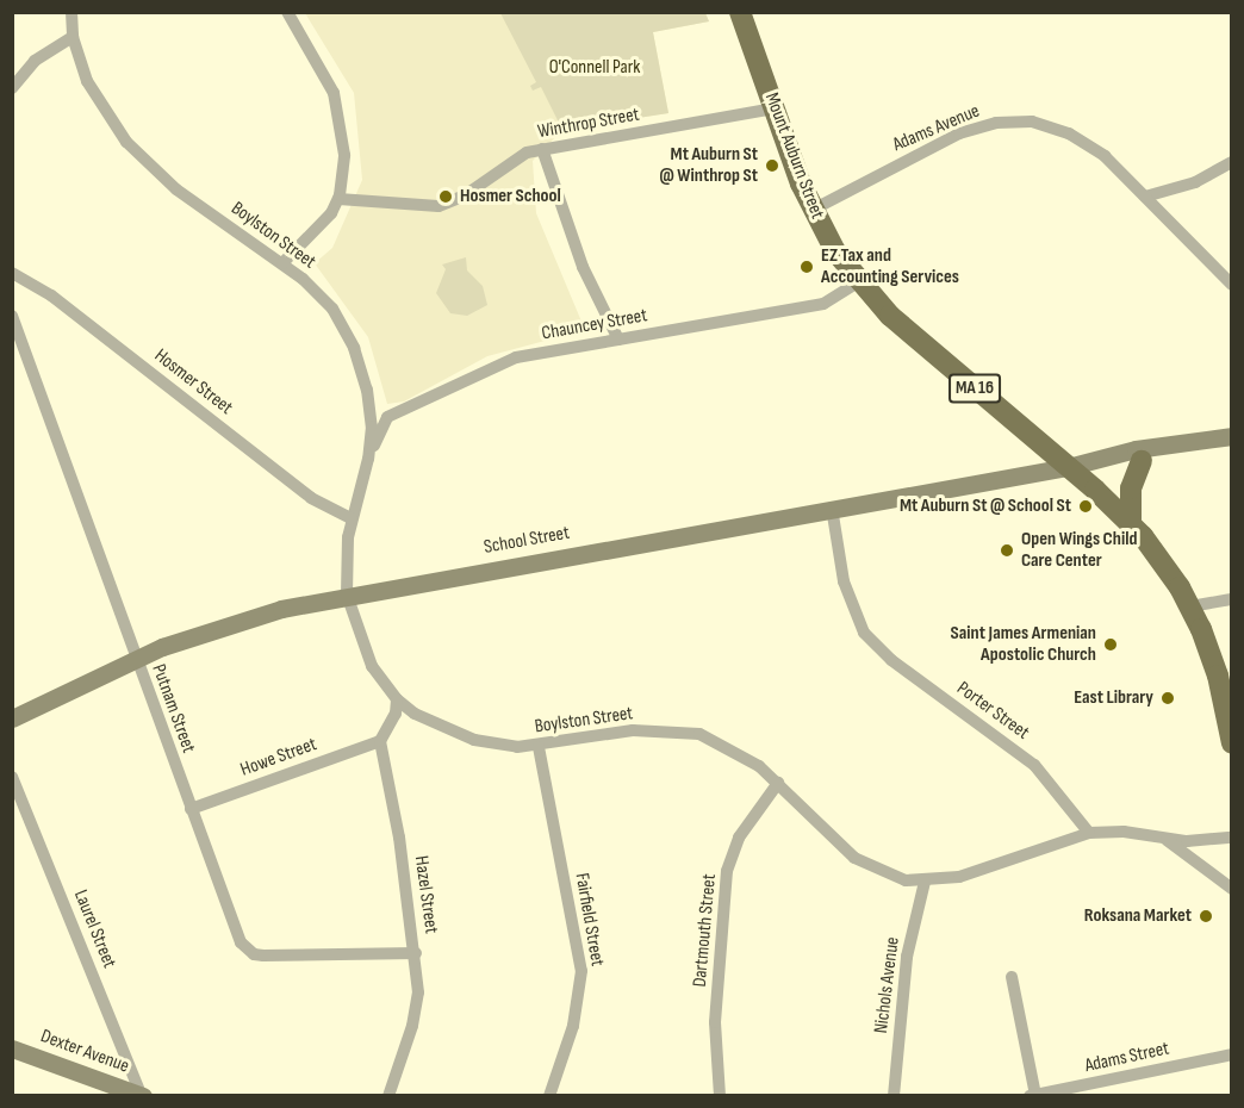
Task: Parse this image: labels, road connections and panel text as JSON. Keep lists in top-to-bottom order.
{
  "streets": {
    "main road": ["Mount Auburn Street", "MA 16"],
    "street": [
      "Winthrop Street",
      "Adams Avenue",
      "Boylston Street",
      "Chauncey Street",
      "Hosmer Street",
      "School Street",
      "Putnam Street",
      "Porter Street",
      "Howe Street",
      "Hazel Street",
      "Fairfield Street",
      "Laurel Street",
      "Dartmouth Street",
      "Nichols Avenue",
      "Dexter Avenue",
      "Adams Street"
    ]
  },
  "crossings": [
    ["Winthrop Street", "Mount Auburn Street"],
    ["Adams Avenue", "Mount Auburn Street"],
    ["Mount Auburn Street", "Chauncey Street"],
    ["Mount Auburn Street", "School Street"],
    ["Boylston Street", "Chauncey Street"],
    ["Boylston Street", "Hosmer Street"],
    ["Boylston Street", "School Street"],
    ["Boylston Street", "Porter Street"],
    ["Boylston Street", "Fairfield Street"],
    ["Boylston Street", "Dartmouth Street"],
    ["Boylston Street", "Nichols Avenue"],
    ["School Street", "Putnam Street"],
    ["School Street", "Porter Street"],
    ["Putnam Street", "Howe Street"],
    ["Putnam Street", "Hazel Street"],
    ["Howe Street", "Hazel Street"],
    ["Laurel Street", "Dexter Avenue"]
  ],
  "parks": ["O'Connell Park"],
  "places": [
    "Mt Auburn St @ Winthrop St",
    "Hosmer School",
    "EZ Tax and Accounting Services",
    "Mt Auburn St @ School St",
    "Open Wings Child Care Center",
    "Saint James Armenian Apostolic Church",
    "East Library",
    "Roksana Market"
  ]
}
